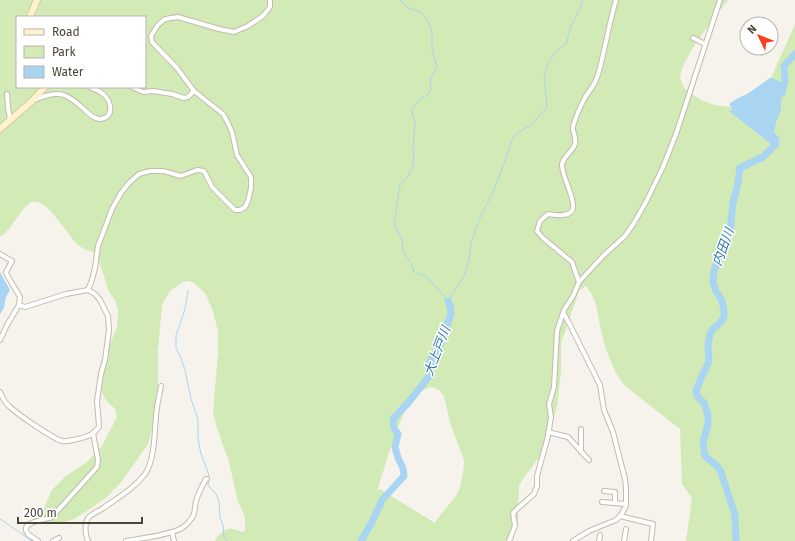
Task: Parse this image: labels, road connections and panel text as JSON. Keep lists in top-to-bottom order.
{
  "water": ["内田川", "大上戸川"],
  "legend": ["Road", "Park", "Water"],
  "scale_bar": "200 m",
  "north": "top left"
}
